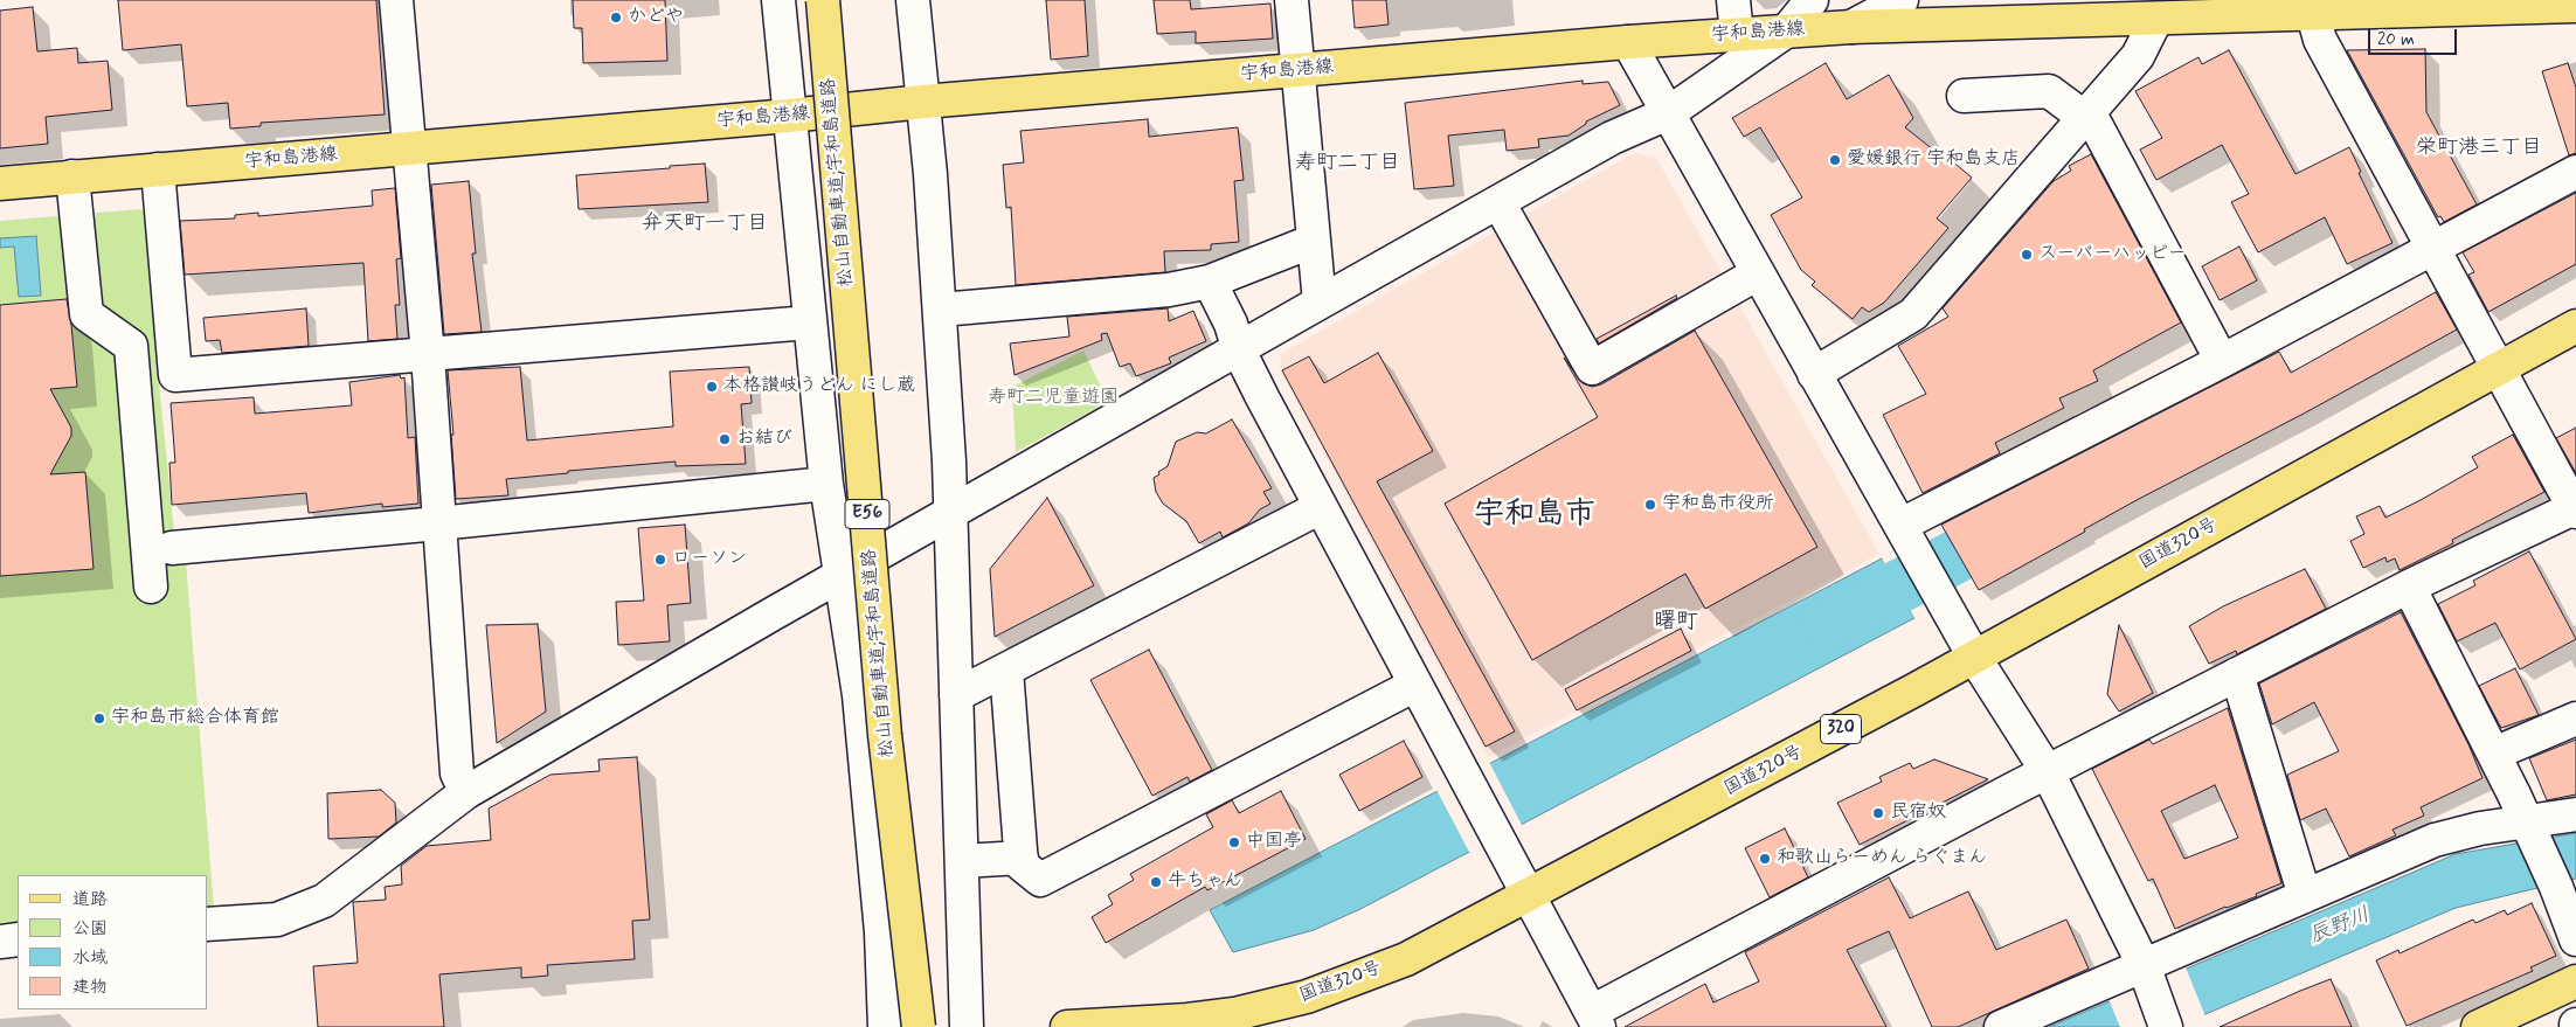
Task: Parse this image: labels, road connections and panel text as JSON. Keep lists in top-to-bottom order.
{
  "streets": {
    "main road": [
      "宇和島港線",
      "松山自動車道;宇和島道路",
      "E56",
      "国道320号",
      "320"
    ]
  },
  "districts": [
    "栄町港三丁目",
    "寿町二丁目",
    "弁天町一丁目",
    "宇和島市",
    "曙町"
  ],
  "water": ["辰野川"],
  "parks": ["寿町二児童遊園"],
  "places": [
    "かどや",
    "愛媛銀行 宇和島支店",
    "スーパーハッピー",
    "本格讃岐うどん にし蔵",
    "お結び",
    "宇和島市役所",
    "ローソン",
    "宇和島市総合体育館",
    "民宿奴",
    "中国亭",
    "和歌山らーめん らぐまん",
    "牛ちゃん"
  ],
  "legend": [
    "道路",
    "公園",
    "水域",
    "建物"
  ],
  "scale_bar": "20 m"
}
